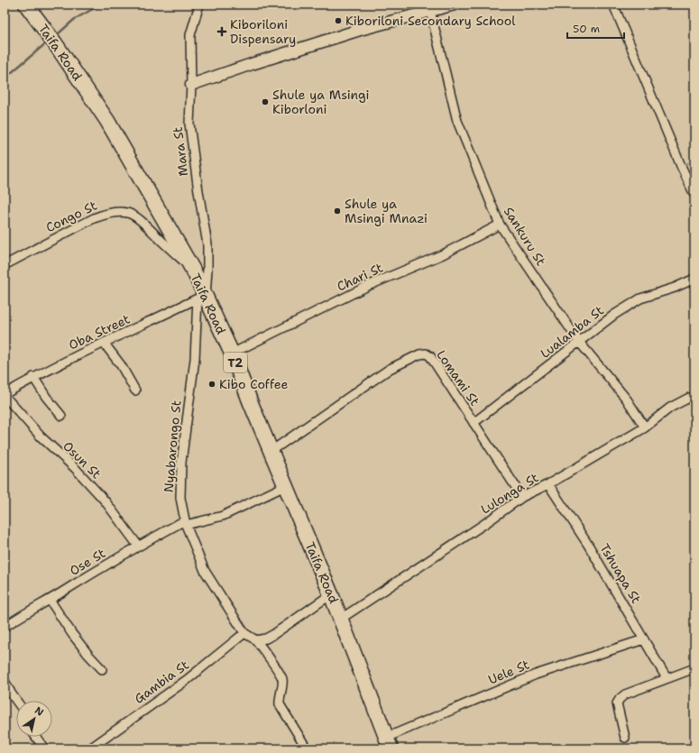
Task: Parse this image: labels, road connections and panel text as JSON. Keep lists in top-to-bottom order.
{
  "streets": {
    "highway": ["Taifa Road", "T2"],
    "street": [
      "Mara St",
      "Congo St",
      "Sankuru St",
      "Chari St",
      "Oba Street",
      "Lualamba St",
      "Lomami St",
      "Nyabarongo St",
      "Osun St",
      "Lulonga St",
      "Ose St",
      "Tshuapa St",
      "Uele St",
      "Gambia St"
    ]
  },
  "crossings": [
    ["Taifa Road", "Mara St"],
    ["Taifa Road", "Congo St"],
    ["Taifa Road", "Chari St"],
    ["Taifa Road", "Oba Street"],
    ["Taifa Road", "Lomami St"],
    ["Taifa Road", "Nyabarongo St"],
    ["Taifa Road", "Lulonga St"],
    ["Taifa Road", "Ose St"],
    ["Taifa Road", "Uele St"],
    ["Mara St", "Oba Street"],
    ["Mara St", "Nyabarongo St"],
    ["Sankuru St", "Chari St"],
    ["Sankuru St", "Lualamba St"],
    ["Sankuru St", "Lulonga St"],
    ["Oba Street", "Nyabarongo St"],
    ["Oba Street", "Osun St"],
    ["Lualamba St", "Lomami St"],
    ["Lomami St", "Lulonga St"],
    ["Nyabarongo St", "Ose St"],
    ["Nyabarongo St", "Gambia St"],
    ["Osun St", "Ose St"],
    ["Lulonga St", "Tshuapa St"],
    ["Tshuapa St", "Uele St"]
  ],
  "places": {
    "other": [
      "Kiboriloni Secondary School",
      "Shule ya Msingi Kiborloni",
      "Shule ya Msingi Mnazi",
      "Kibo Coffee"
    ],
    "health": ["Kiboriloni Dispensary"]
  },
  "scale_bar": "50 m",
  "north": "top right"
}
